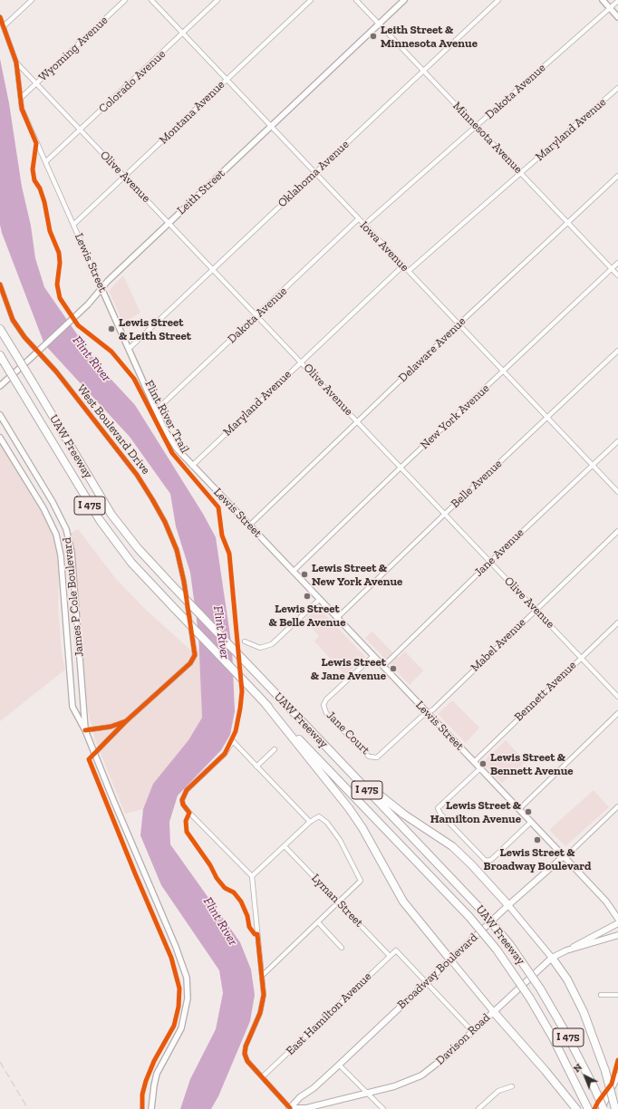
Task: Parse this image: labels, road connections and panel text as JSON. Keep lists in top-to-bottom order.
{
  "streets": {
    "highway": ["UAW Freeway", "I 475"],
    "main road": ["Lewis Street", "Broadway Boulevard", "Davison Road"],
    "street": [
      "Wyoming Avenue",
      "Colorado Avenue",
      "Dakota Avenue",
      "Montana Avenue",
      "Maryland Avenue",
      "Minnesota Avenue",
      "Oklahoma Avenue",
      "Olive Avenue",
      "Leith Street",
      "Iowa Avenue",
      "Delaware Avenue",
      "New York Avenue",
      "West Boulevard Drive",
      "Belle Avenue",
      "Jane Avenue",
      "James P Cole Boulevard",
      "Mabel Avenue",
      "Bennett Avenue",
      "Jane Court",
      "Lyman Street",
      "East Hamilton Avenue"
    ],
    "cycle path": ["Flint River Trail"]
  },
  "crossings": [
    ["Wyoming Avenue", "Olive Avenue"],
    ["Wyoming Avenue", "Lewis Street"],
    ["Colorado Avenue", "Olive Avenue"],
    ["Colorado Avenue", "Iowa Avenue"],
    ["Colorado Avenue", "Lewis Street"],
    ["Dakota Avenue", "Minnesota Avenue"],
    ["Dakota Avenue", "Olive Avenue"],
    ["Dakota Avenue", "Iowa Avenue"],
    ["Dakota Avenue", "Lewis Street"],
    ["Montana Avenue", "Olive Avenue"],
    ["Montana Avenue", "Iowa Avenue"],
    ["Montana Avenue", "Lewis Street"],
    ["Maryland Avenue", "Minnesota Avenue"],
    ["Maryland Avenue", "Olive Avenue"],
    ["Maryland Avenue", "Iowa Avenue"],
    ["Maryland Avenue", "Lewis Street"],
    ["Minnesota Avenue", "Oklahoma Avenue"],
    ["Minnesota Avenue", "Leith Street"],
    ["Minnesota Avenue", "Delaware Avenue"],
    ["Minnesota Avenue", "New York Avenue"],
    ["Oklahoma Avenue", "Olive Avenue"],
    ["Oklahoma Avenue", "Iowa Avenue"],
    ["Oklahoma Avenue", "Lewis Street"],
    ["Olive Avenue", "Leith Street"],
    ["Olive Avenue", "Lewis Street"],
    ["Olive Avenue", "Delaware Avenue"],
    ["Olive Avenue", "New York Avenue"],
    ["Olive Avenue", "Belle Avenue"],
    ["Olive Avenue", "Jane Avenue"],
    ["Olive Avenue", "Mabel Avenue"],
    ["Olive Avenue", "Bennett Avenue"],
    ["Leith Street", "Iowa Avenue"],
    ["Leith Street", "Lewis Street"],
    ["Iowa Avenue", "Delaware Avenue"],
    ["Iowa Avenue", "New York Avenue"],
    ["Iowa Avenue", "Belle Avenue"],
    ["Iowa Avenue", "Jane Avenue"],
    ["Lewis Street", "Delaware Avenue"],
    ["Lewis Street", "New York Avenue"],
    ["Lewis Street", "Belle Avenue"],
    ["Lewis Street", "Jane Avenue"],
    ["Lewis Street", "Mabel Avenue"],
    ["Lewis Street", "Bennett Avenue"],
    ["Lewis Street", "Jane Court"],
    ["Lewis Street", "Broadway Boulevard"],
    ["Mabel Avenue", "Jane Court"],
    ["Lyman Street", "East Hamilton Avenue"],
    ["Broadway Boulevard", "East Hamilton Avenue"],
    ["Broadway Boulevard", "Davison Road"]
  ],
  "water": ["Flint River"],
  "places": [
    "Leith Street & Minnesota Avenue",
    "Lewis Street & Leith Street",
    "Lewis Street & New York Avenue",
    "Lewis Street & Belle Avenue",
    "Lewis Street & Jane Avenue",
    "Lewis Street & Bennett Avenue",
    "Lewis Street & Hamilton Avenue",
    "Lewis Street & Broadway Boulevard"
  ],
  "north": "top left"
}
